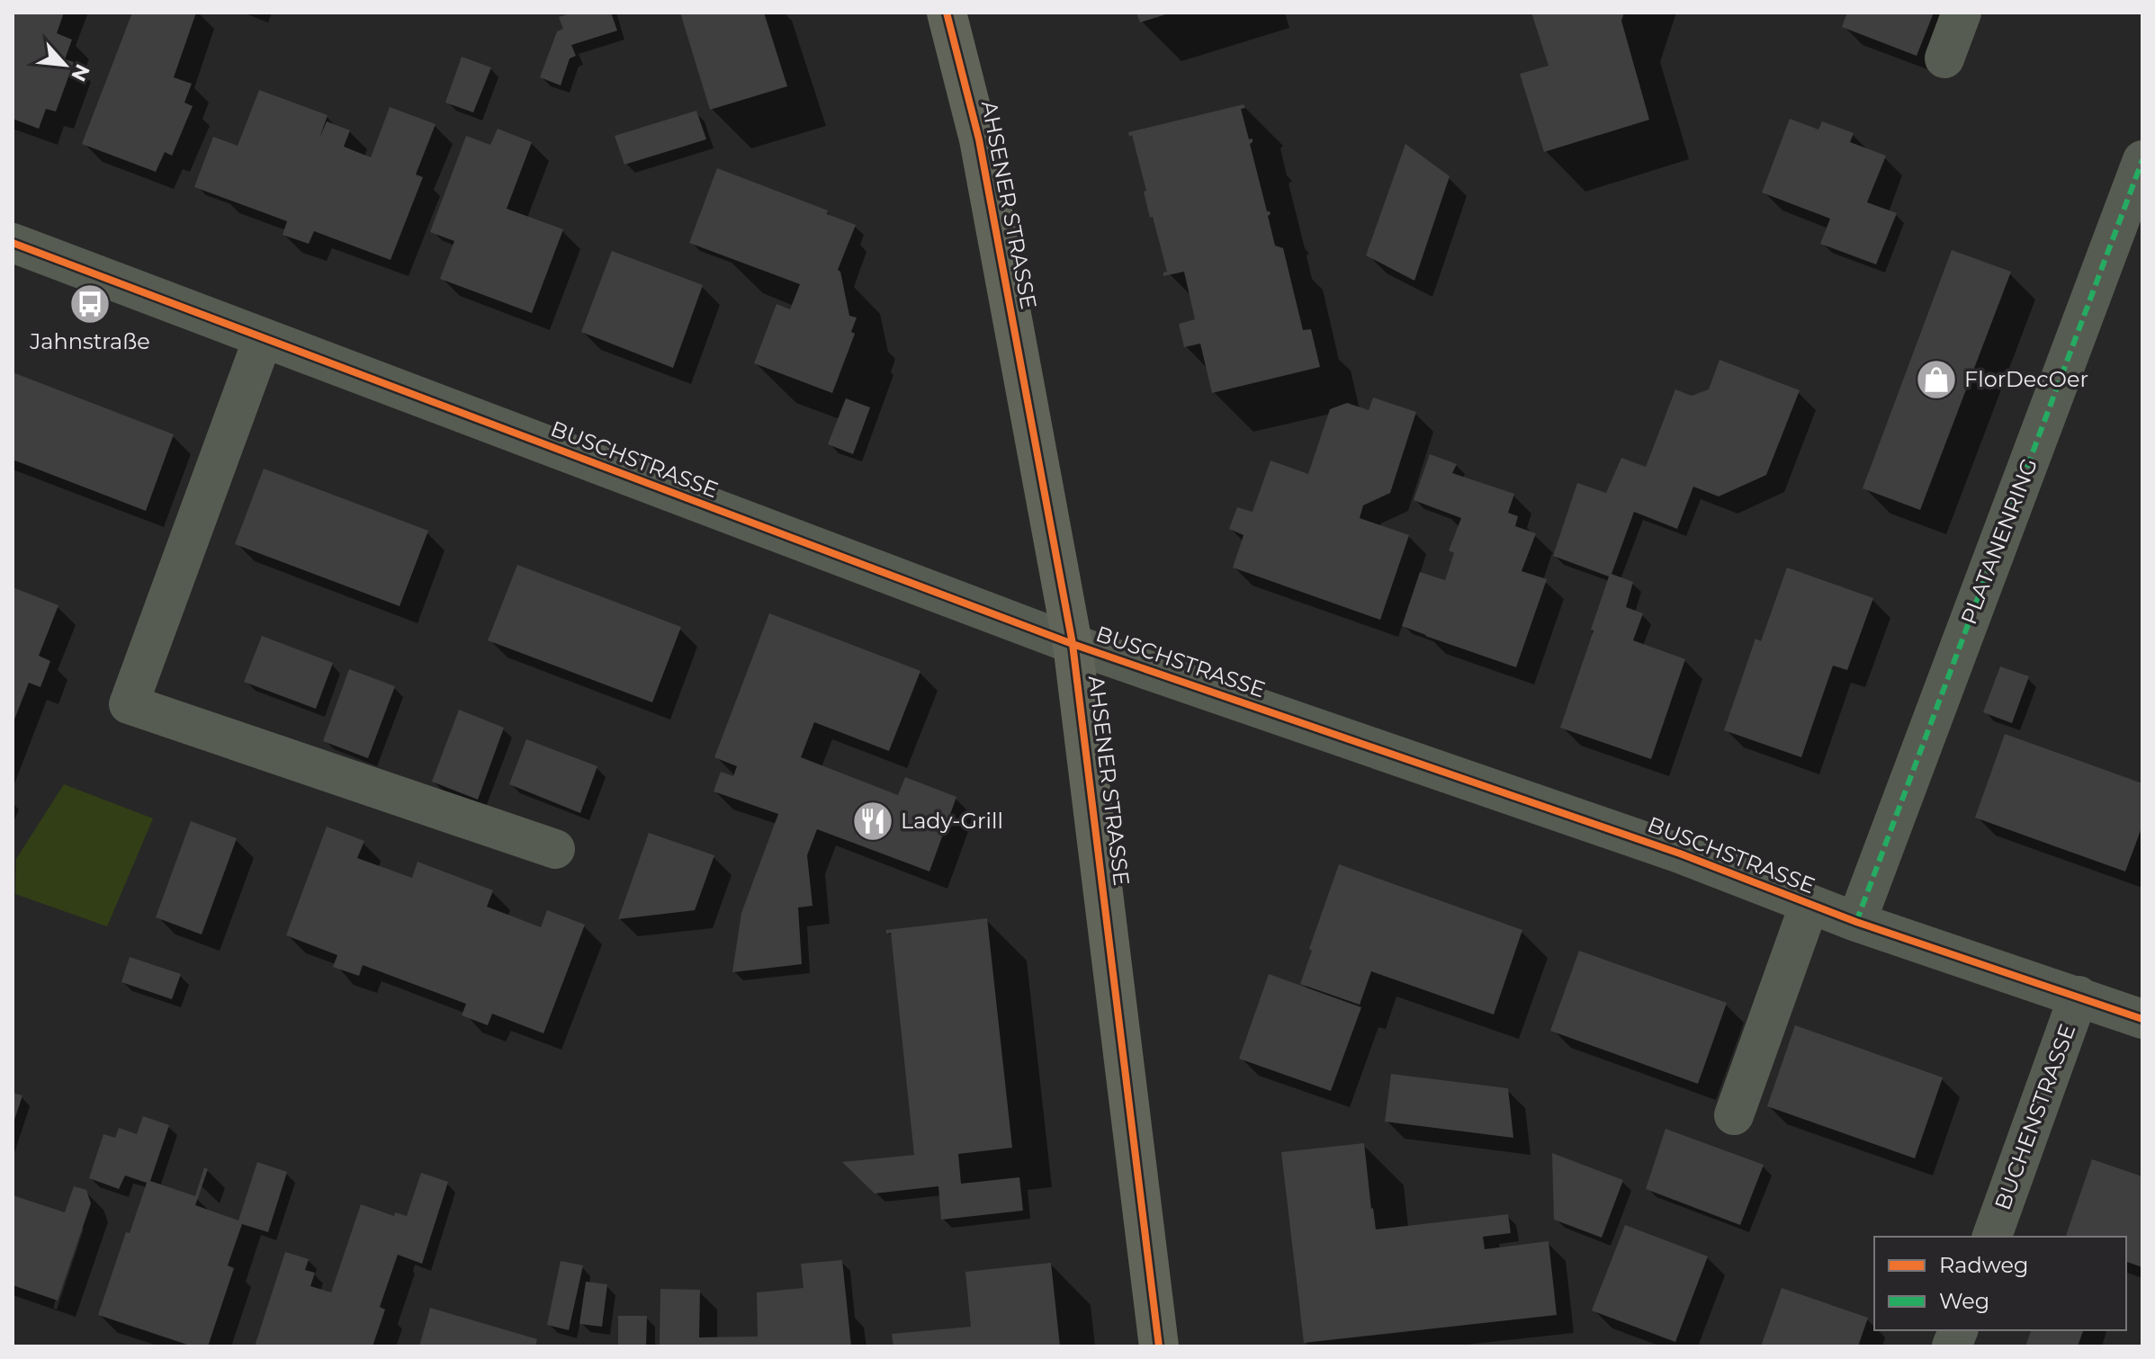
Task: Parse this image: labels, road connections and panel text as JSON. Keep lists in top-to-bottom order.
{
  "streets": {
    "main road": ["AHSENER STRASSE"],
    "street": ["BUSCHSTRASSE", "PLATANENRING", "BUCHENSTRASSE"]
  },
  "crossings": [
    ["AHSENER STRASSE", "BUSCHSTRASSE"],
    ["BUSCHSTRASSE", "PLATANENRING"],
    ["BUSCHSTRASSE", "BUCHENSTRASSE"]
  ],
  "places": {
    "bus stop": ["Jahnstraße"],
    "shop": ["FlorDecOer"],
    "restaurant": ["Lady-Grill"]
  },
  "legend": ["Radweg", "Weg"],
  "north": "bottom right"
}
